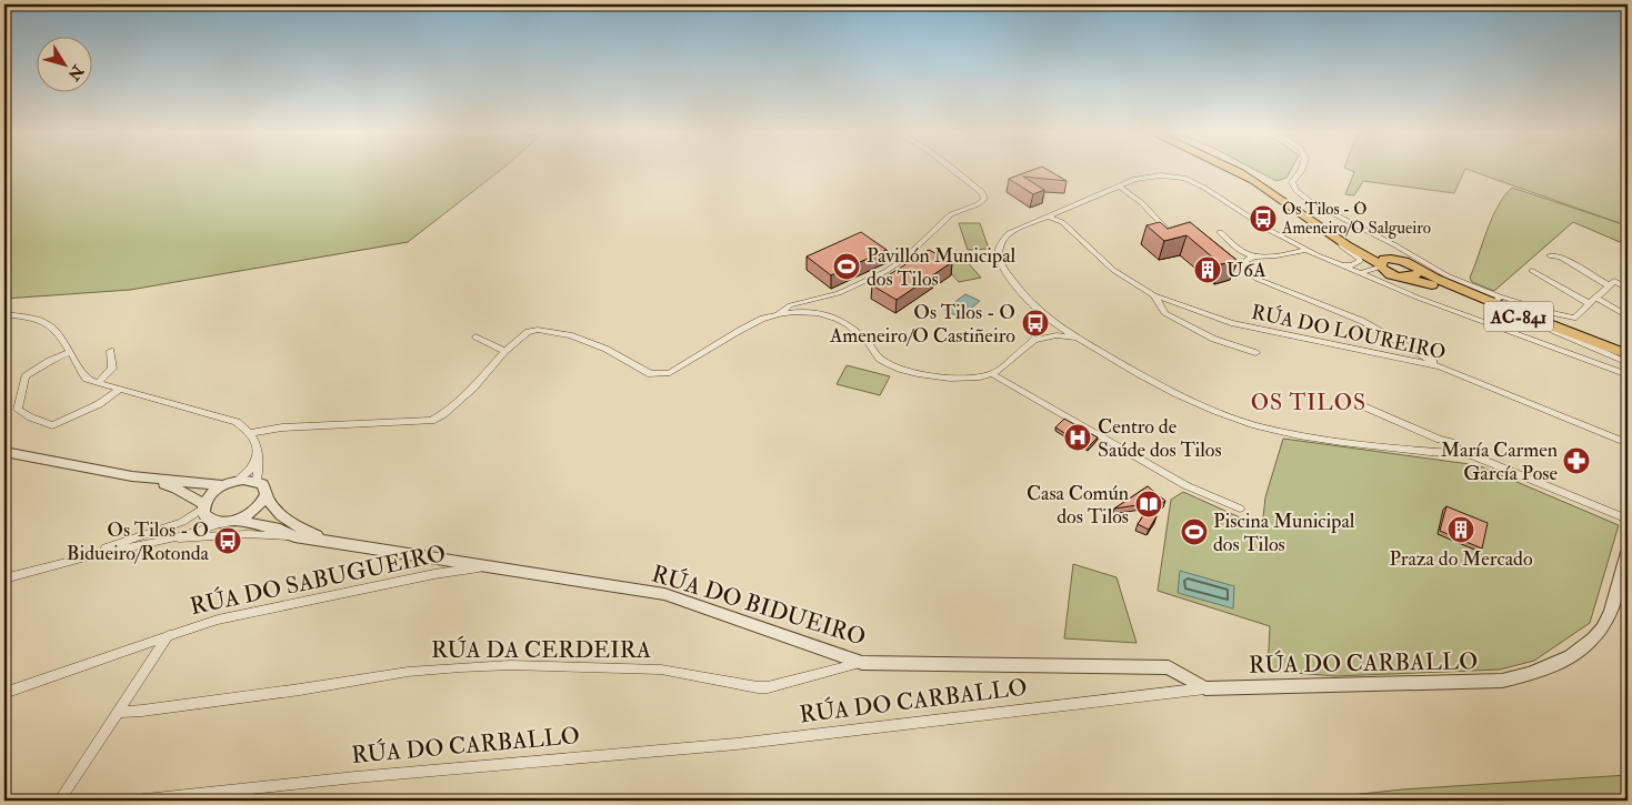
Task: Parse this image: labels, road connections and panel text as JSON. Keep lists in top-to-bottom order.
{
  "streets": {
    "main road": ["AC-841"],
    "street": [
      "RÚA DO LOUREIRO",
      "RÚA DO SABUGUEIRO",
      "RÚA DO BIDUEIRO",
      "RÚA DA CERDEIRA",
      "RÚA DO CARBALLO"
    ]
  },
  "crossings": [
    ["RÚA DO SABUGUEIRO", "RÚA DO BIDUEIRO"],
    ["RÚA DO BIDUEIRO", "RÚA DA CERDEIRA"],
    ["RÚA DO BIDUEIRO", "RÚA DO CARBALLO"]
  ],
  "districts": ["OS TILOS"],
  "places": {
    "bus stop": ["Os Tilos - O Ameneiro/O Salgueiro", "Os Tilos - O Ameneiro/O Castiñeiro", "Os Tilos - O Bidueiro/Rotonda"],
    "sports": ["Pavillón Municipal dos Tilos", "Piscina Municipal dos Tilos"],
    "building": ["U6A", "Praza do Mercado"],
    "hospital": ["Centro de Saúde dos Tilos"],
    "pharmacy": ["María Carmen García Pose"],
    "library": ["Casa Común dos Tilos"]
  },
  "north": "bottom right"
}
